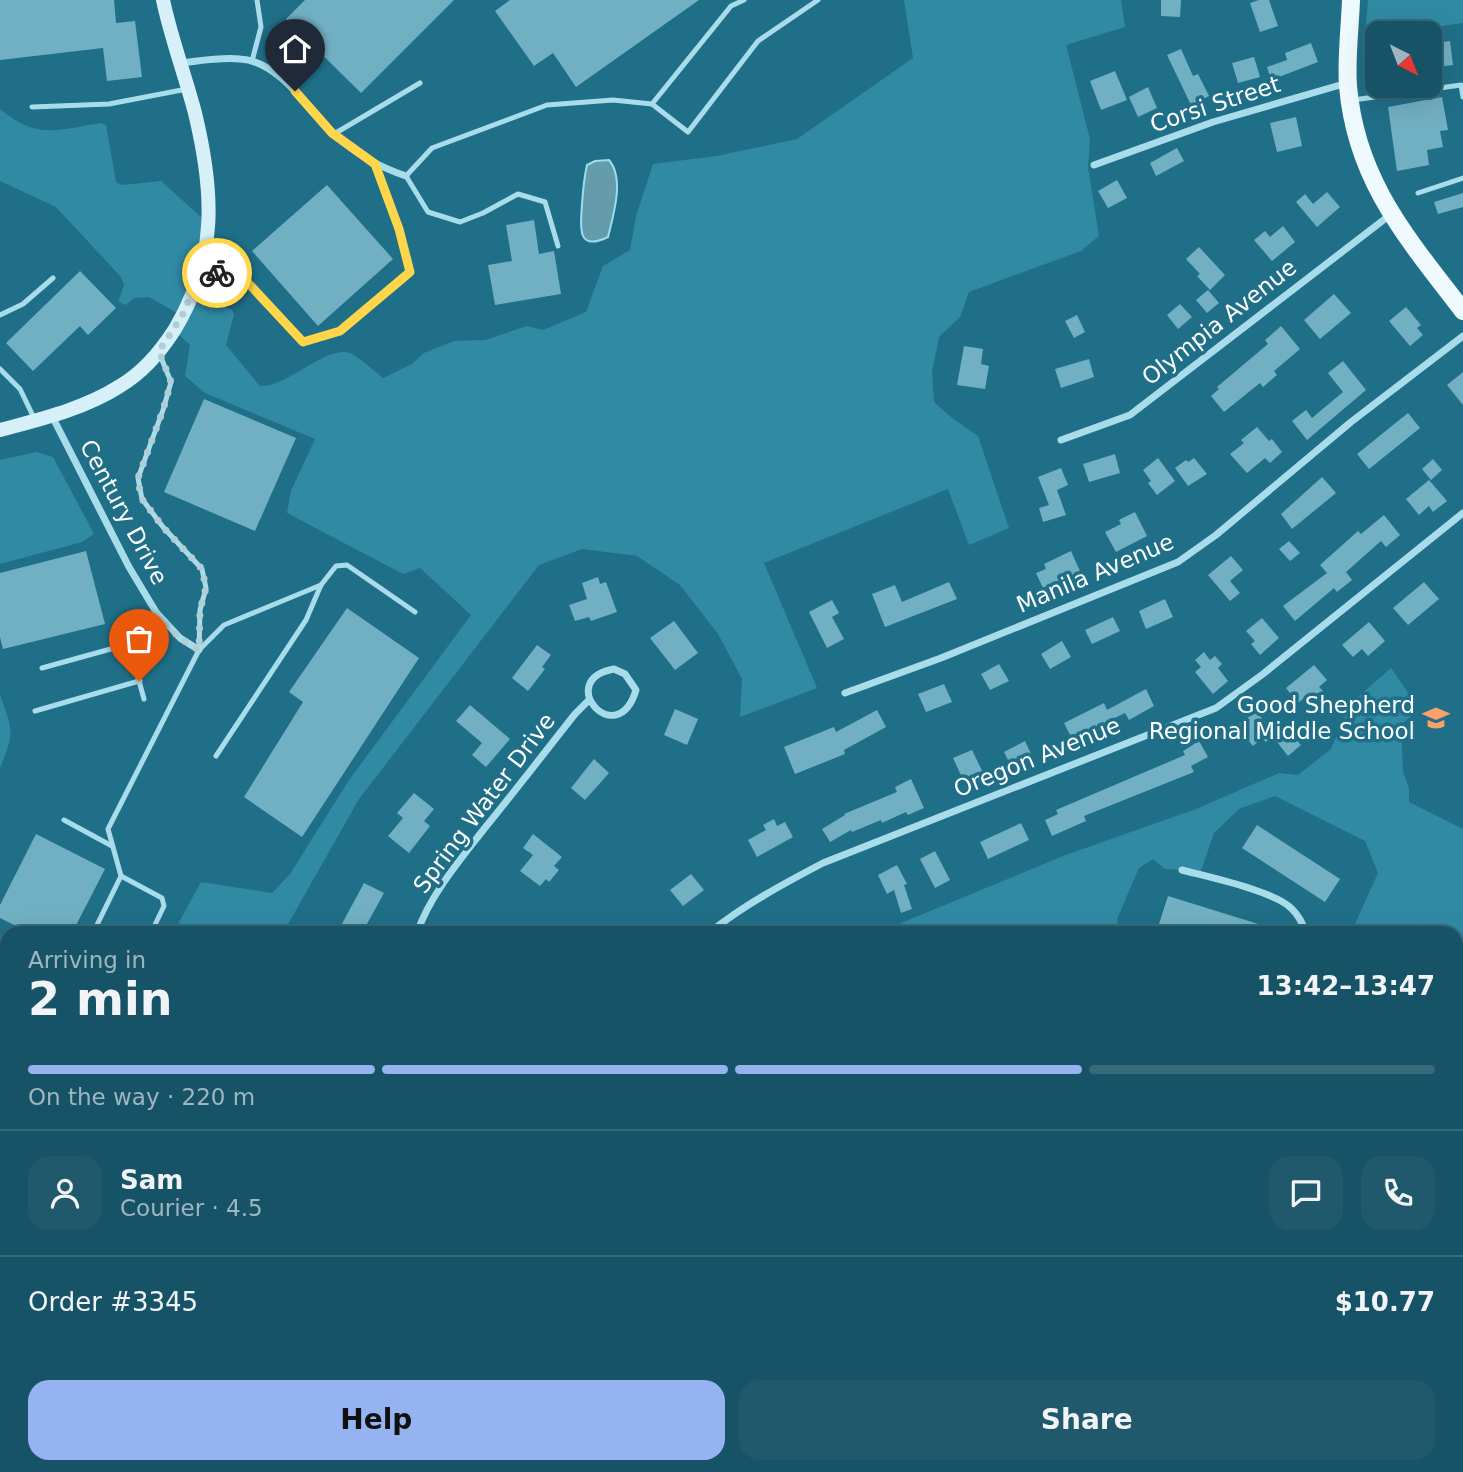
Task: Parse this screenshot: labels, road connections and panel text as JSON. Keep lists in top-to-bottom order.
{
  "streets": {
    "street": [
      "Corsi Street",
      "Olympia Avenue",
      "Century Drive",
      "Manila Avenue",
      "Oregon Avenue",
      "Spring Water Drive"
    ]
  },
  "places": {
    "school or university": ["Good Shepherd Regional Middle School"]
  },
  "north": "bottom right",
  "page": {
    "heading": ["2 min", "Arriving in", "13:42–13:47"],
    "panel": [
      "Sam",
      "Courier · 4.5",
      "Order #3345",
      "$10.77"
    ],
    "bar": "On the way · 220 m",
    "buttons": ["Help", "Share"]
  }
}
